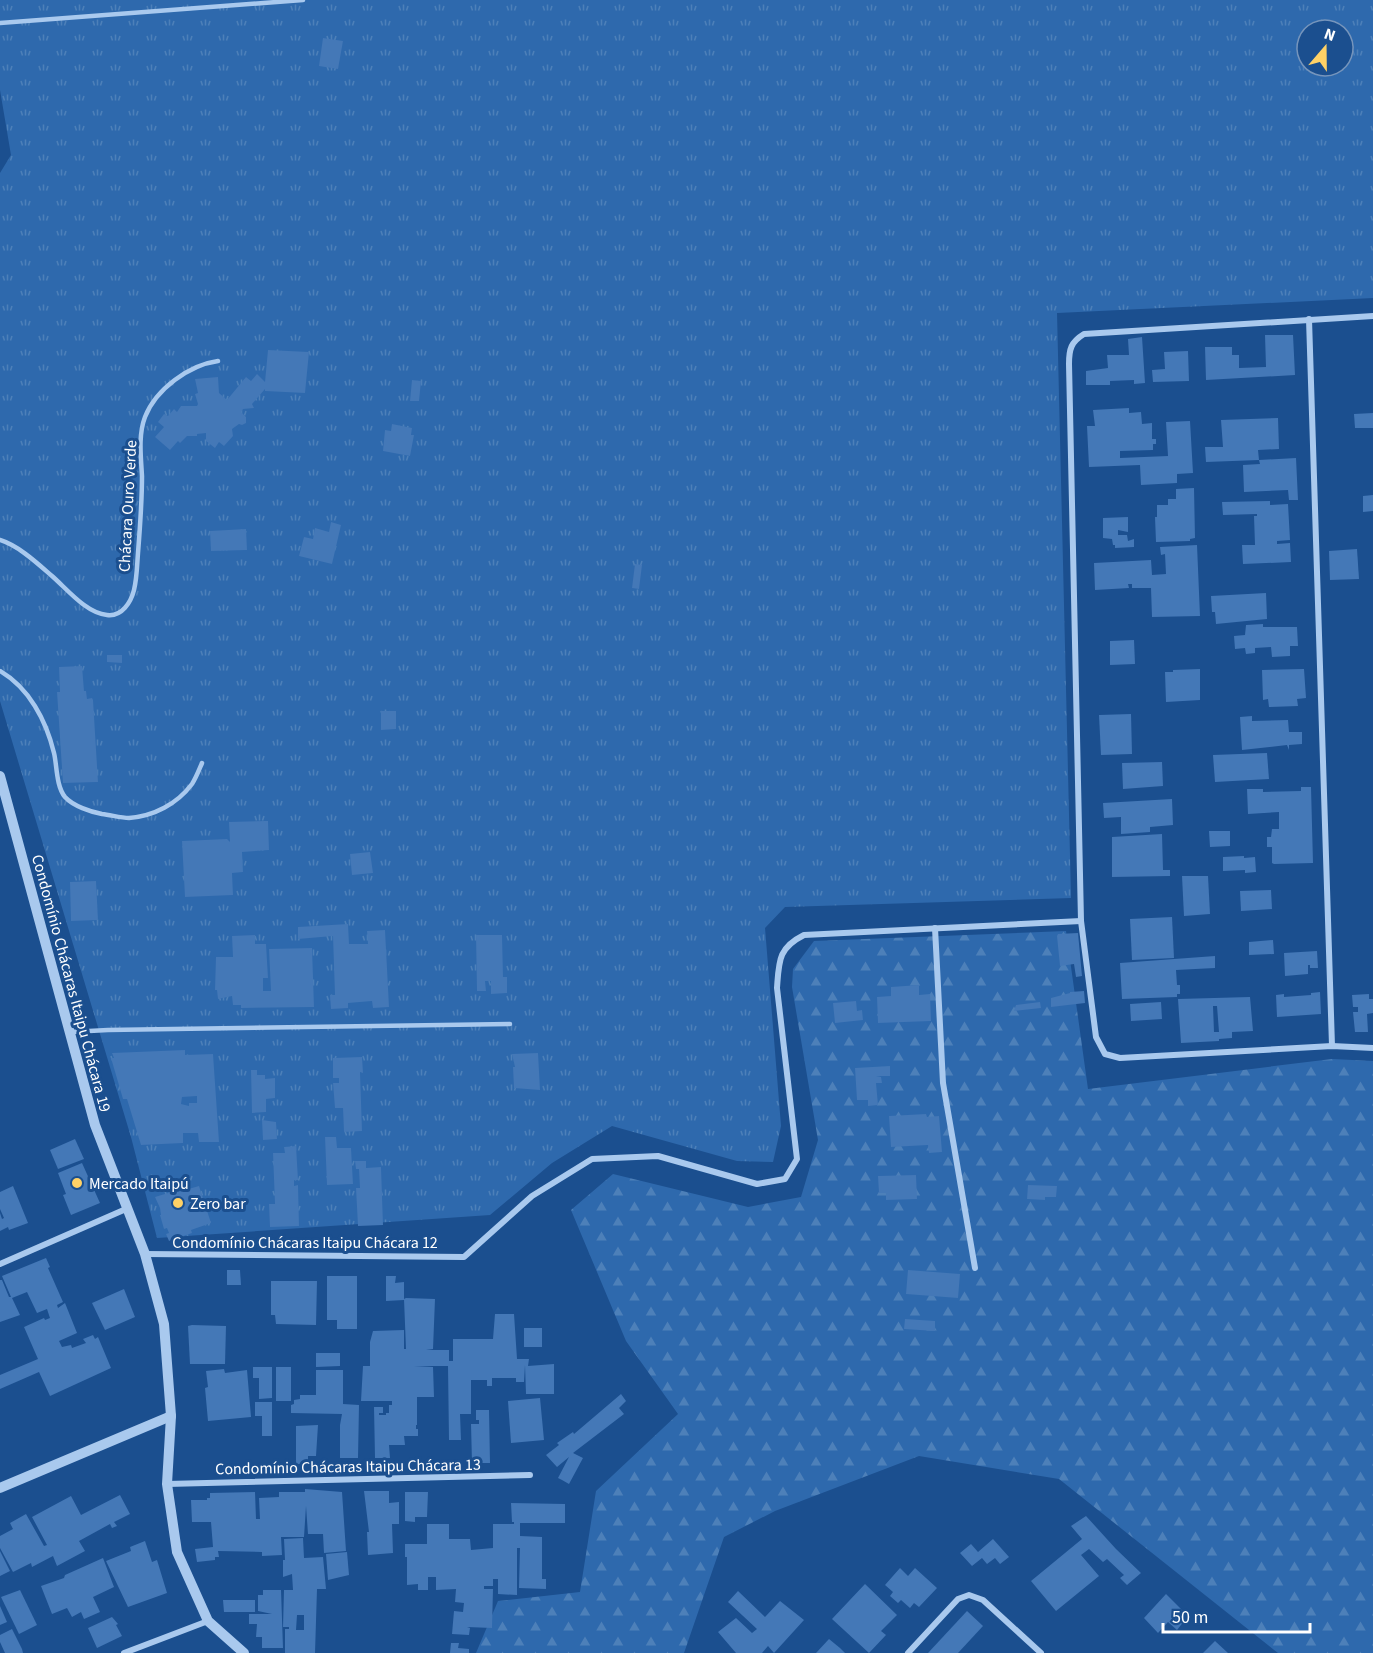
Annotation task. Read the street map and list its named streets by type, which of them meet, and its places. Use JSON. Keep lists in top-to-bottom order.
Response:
{
  "streets": {
    "street": ["Condomínio Chácaras Itaipu Chácara 19", "Condomínio Chácaras Itaipu Chácara 12", "Condomínio Chácaras Itaipu Chácara 13"],
    "lane": ["Chácara Ouro Verde"]
  },
  "crossings": [
    ["Condomínio Chácaras Itaipu Chácara 19", "Condomínio Chácaras Itaipu Chácara 12"],
    ["Condomínio Chácaras Itaipu Chácara 19", "Condomínio Chácaras Itaipu Chácara 13"]
  ],
  "places": ["Mercado Itaipú", "Zero bar"],
  "scale_bar": "50 m",
  "north": "top"
}
